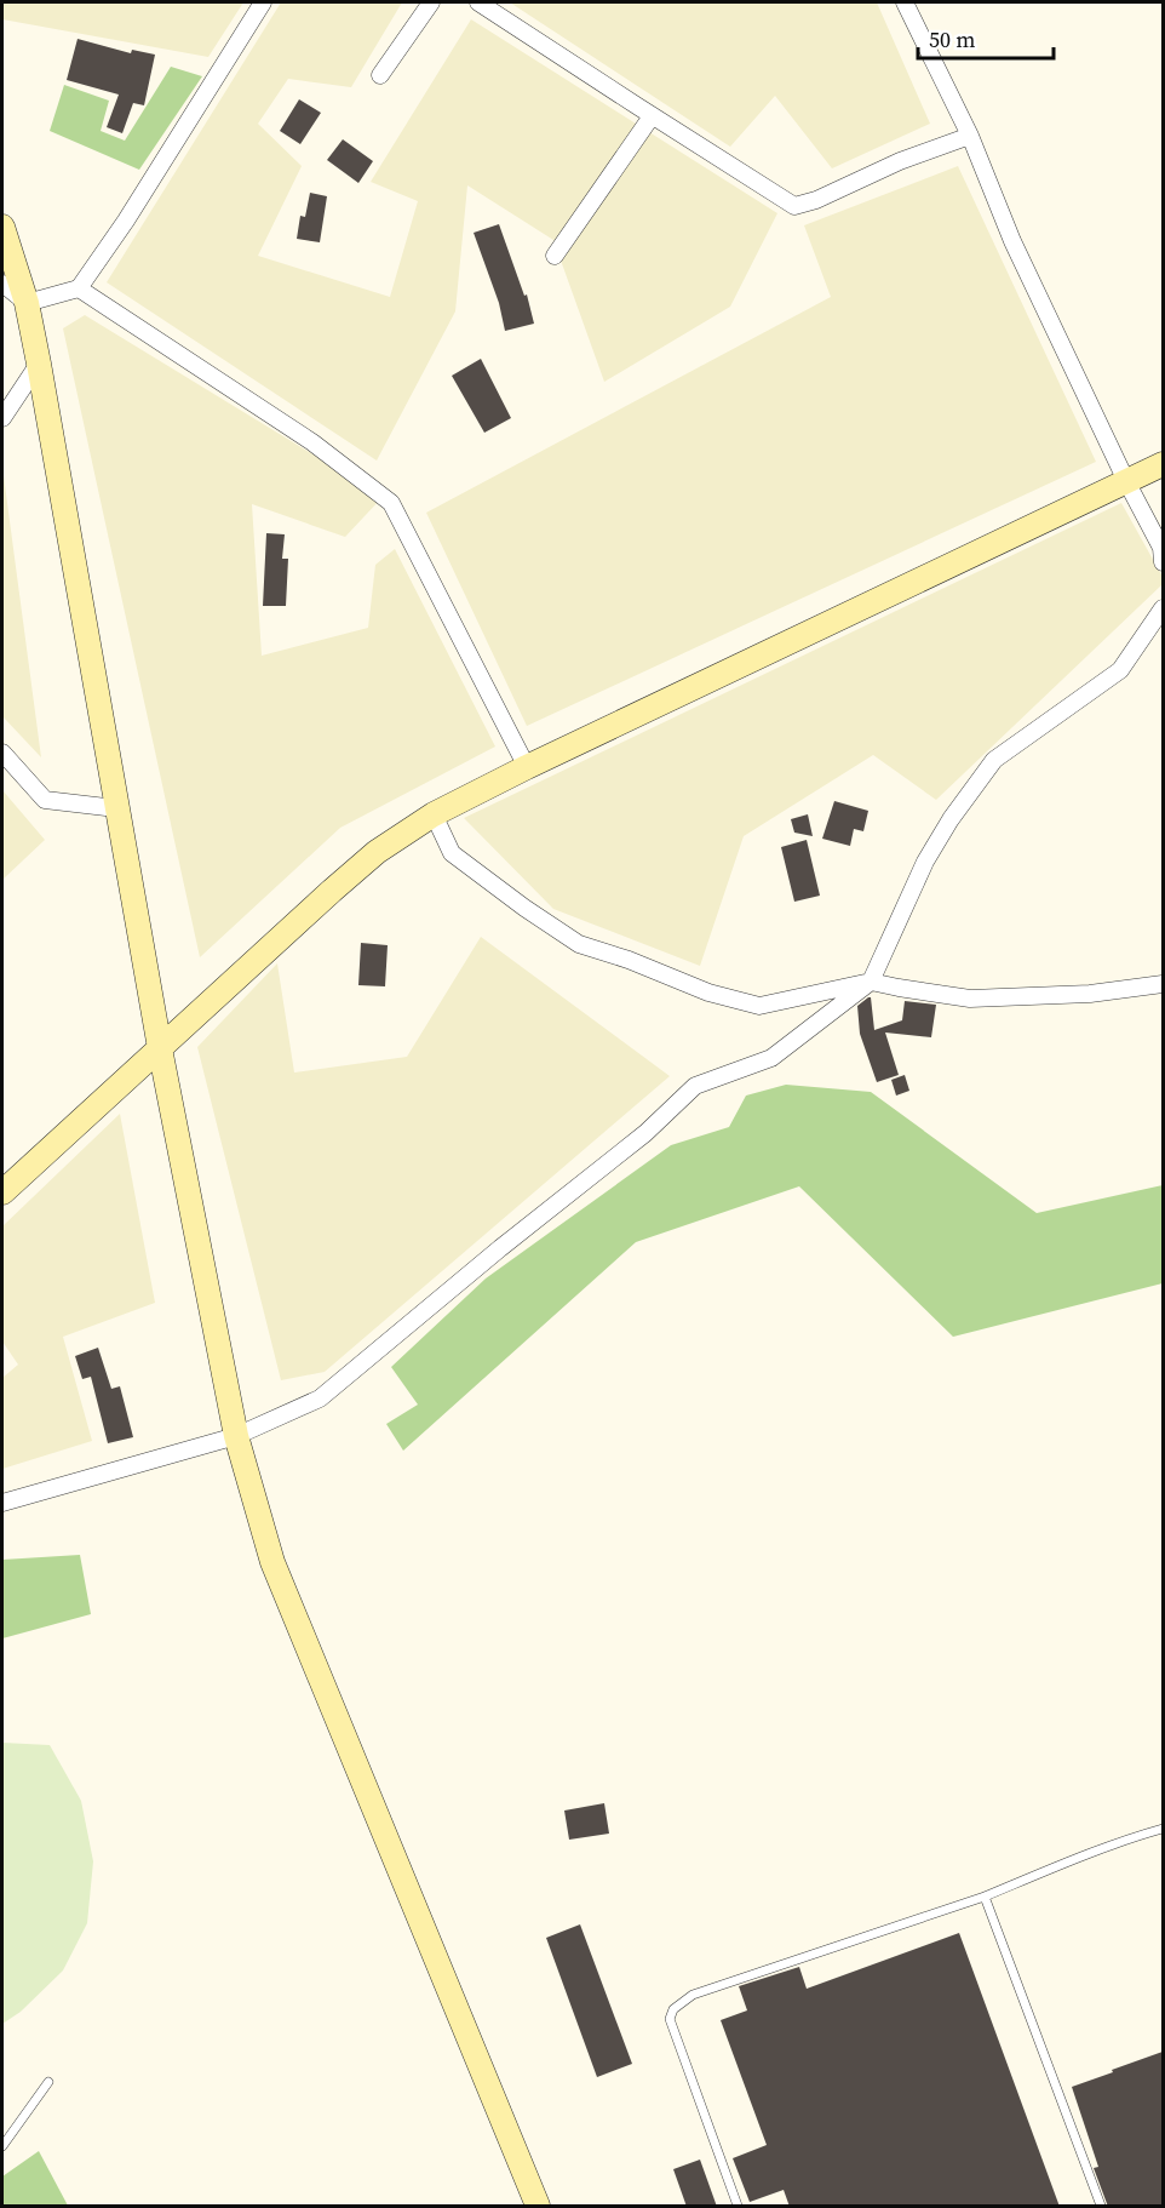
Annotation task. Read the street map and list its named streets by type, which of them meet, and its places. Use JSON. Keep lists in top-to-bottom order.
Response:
{
  "scale_bar": "50 m"
}
